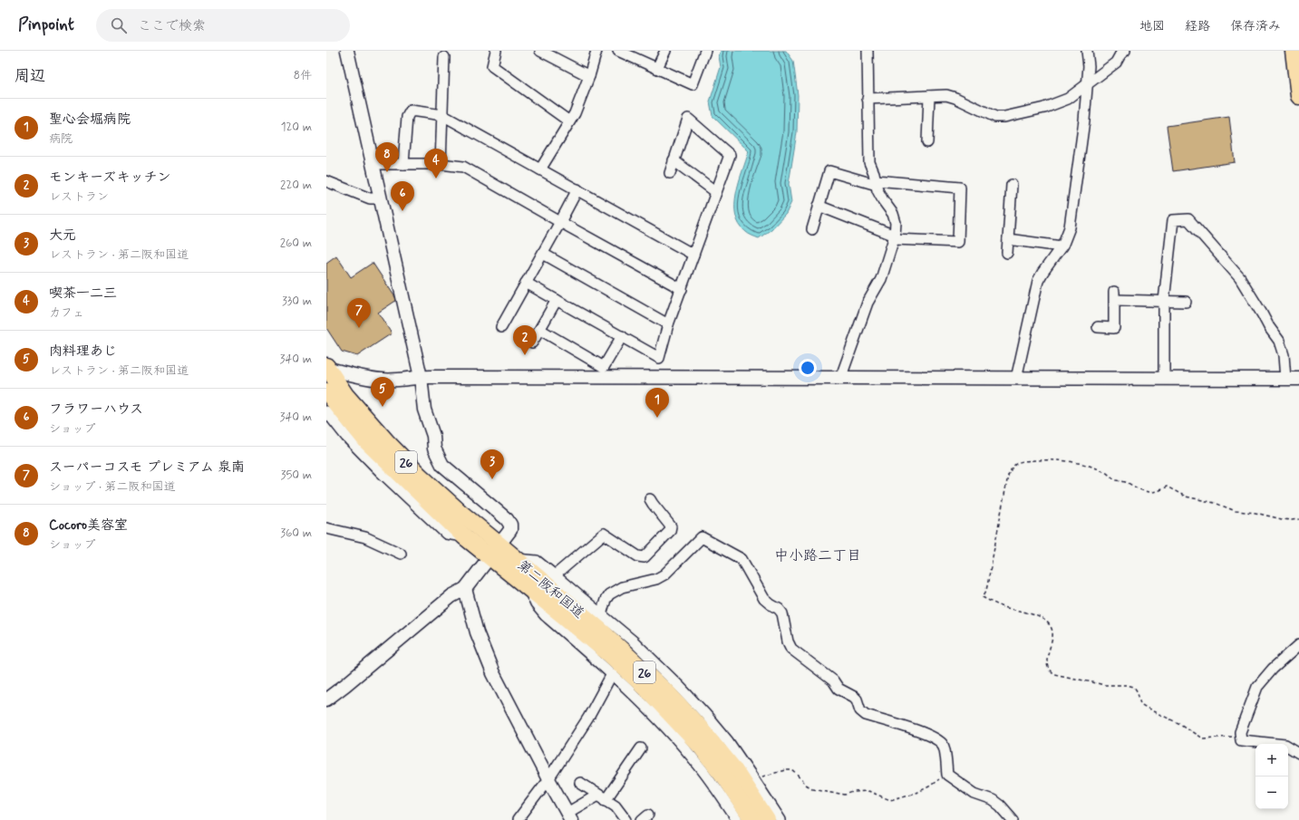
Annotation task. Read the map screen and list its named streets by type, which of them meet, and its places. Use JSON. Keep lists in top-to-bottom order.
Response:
{
  "streets": {
    "main road": ["26", "第二阪和国道"]
  },
  "districts": ["中小路二丁目"],
  "page": {
    "header": "Pinpoint",
    "search": "ここで検索",
    "nav": ["地図", "経路", "保存済み"],
    "heading": ["周辺", "8件"],
    "list": [
      {
        "mark": "1",
        "name": "聖心会堀病院",
        "note": "病院",
        "value": "120 m"
      },
      {
        "mark": "2",
        "name": "モンキーズキッチン",
        "note": "レストラン",
        "value": "220 m"
      },
      {
        "mark": "3",
        "name": "大元",
        "note": "レストラン · 第二阪和国道",
        "value": "260 m"
      },
      {
        "mark": "4",
        "name": "喫茶一二三",
        "note": "カフェ",
        "value": "330 m"
      },
      {
        "mark": "5",
        "name": "肉料理あじ",
        "note": "レストラン · 第二阪和国道",
        "value": "340 m"
      },
      {
        "mark": "6",
        "name": "フラワーハウス",
        "note": "ショップ",
        "value": "340 m"
      },
      {
        "mark": "7",
        "name": "スーパーコスモ プレミアム 泉南",
        "note": "ショップ · 第二阪和国道",
        "value": "350 m"
      },
      {
        "mark": "8",
        "name": "Cocoro美容室",
        "note": "ショップ",
        "value": "360 m"
      }
    ],
    "pins": [
      "8",
      "4",
      "6",
      "7",
      "2",
      "5",
      "1",
      "3"
    ],
    "map_buttons": ["+", "−"]
  }
}
